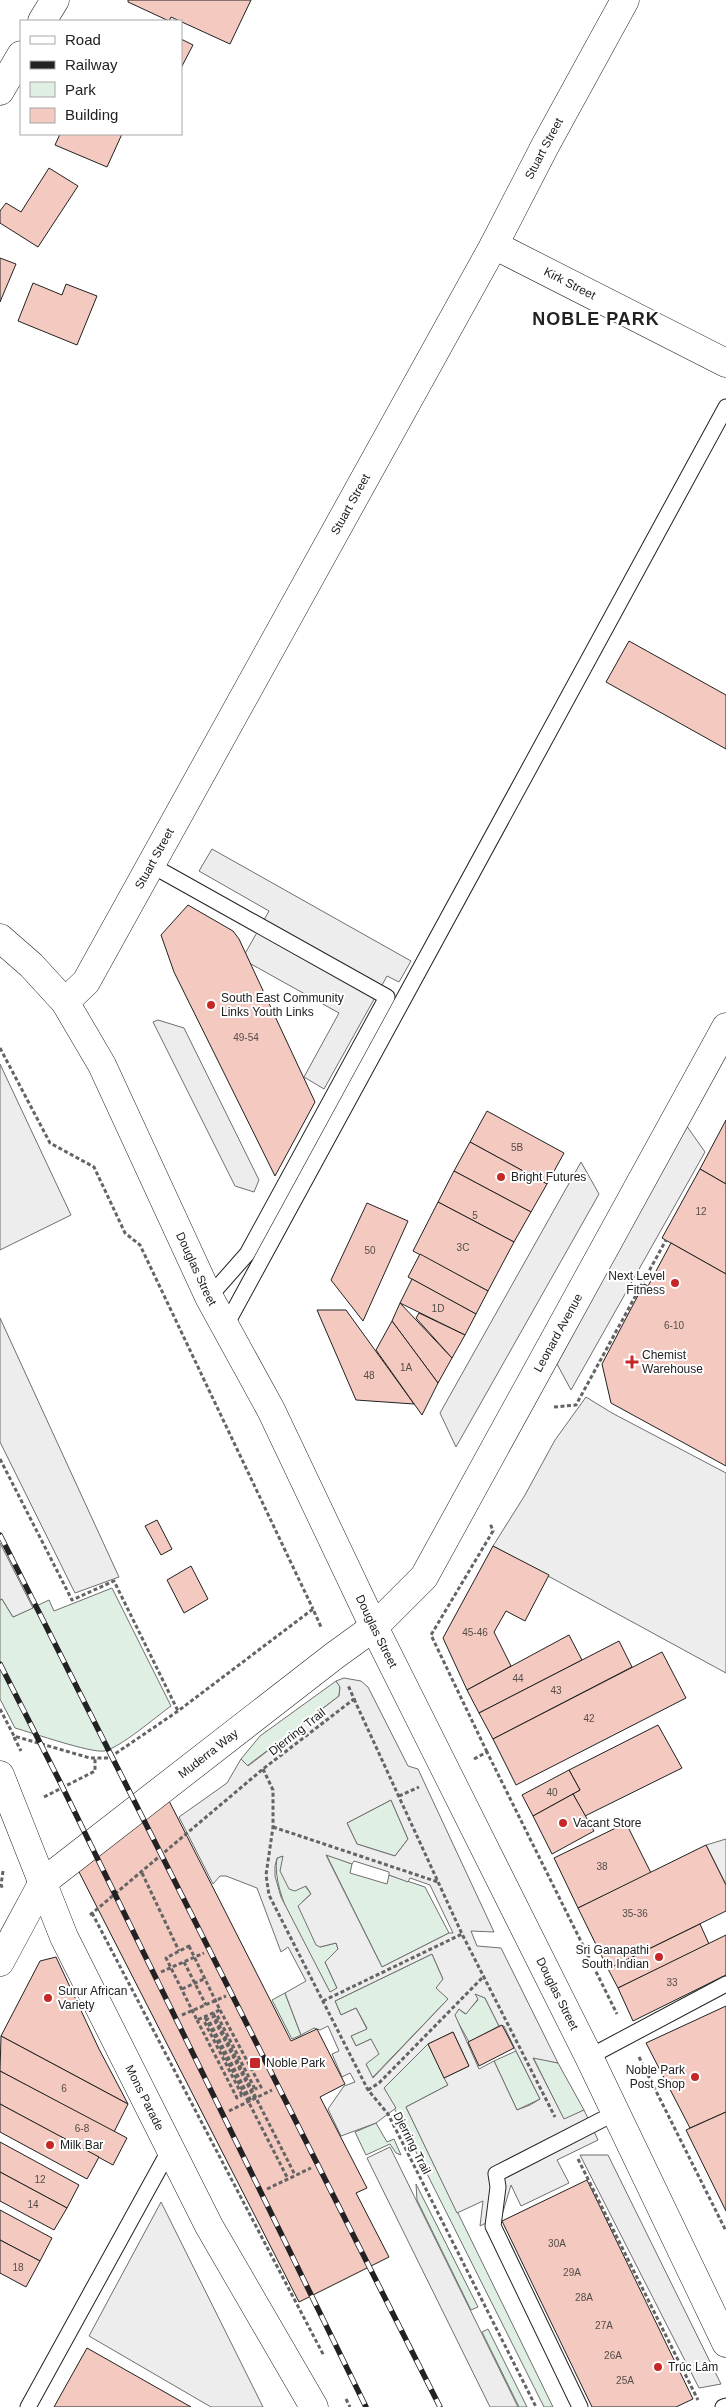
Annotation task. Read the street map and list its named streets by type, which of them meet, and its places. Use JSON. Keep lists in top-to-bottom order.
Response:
{
  "streets": {
    "street": [
      "Stuart Street",
      "Kirk Street",
      "Douglas Street",
      "Leonard Avenue",
      "Muderra Way",
      "Mons Parade"
    ],
    "path": ["Djerring Trail"]
  },
  "crossings": [
    ["Stuart Street", "Kirk Street"],
    ["Stuart Street", "Douglas Street"],
    ["Douglas Street", "Leonard Avenue"],
    ["Douglas Street", "Muderra Way"],
    ["Leonard Avenue", "Muderra Way"],
    ["Muderra Way", "Mons Parade"]
  ],
  "districts": ["NOBLE PARK"],
  "places": {
    "other": [
      "South East Community Links Youth Links",
      "Bright Futures",
      "Next Level Fitness",
      "Vacant Store",
      "Sri Ganapathi South Indian",
      "Surur African Variety",
      "Noble Park Post Shop",
      "Milk Bar",
      "Trúc Lâm"
    ],
    "health": ["Chemist Warehouse"],
    "transit": ["Noble Park"]
  },
  "house_numbers": [
    "49-54",
    "5B",
    "12",
    "5",
    "3C",
    "50",
    "1D",
    "6-10",
    "1A",
    "48",
    "45-46",
    "44",
    "43",
    "42",
    "40",
    "38",
    "35-36",
    "33",
    "6",
    "6-8",
    "12",
    "14",
    "30A",
    "18",
    "29A",
    "28A",
    "27A",
    "26A",
    "25A"
  ],
  "legend": [
    "Road",
    "Railway",
    "Park",
    "Building"
  ]
}
